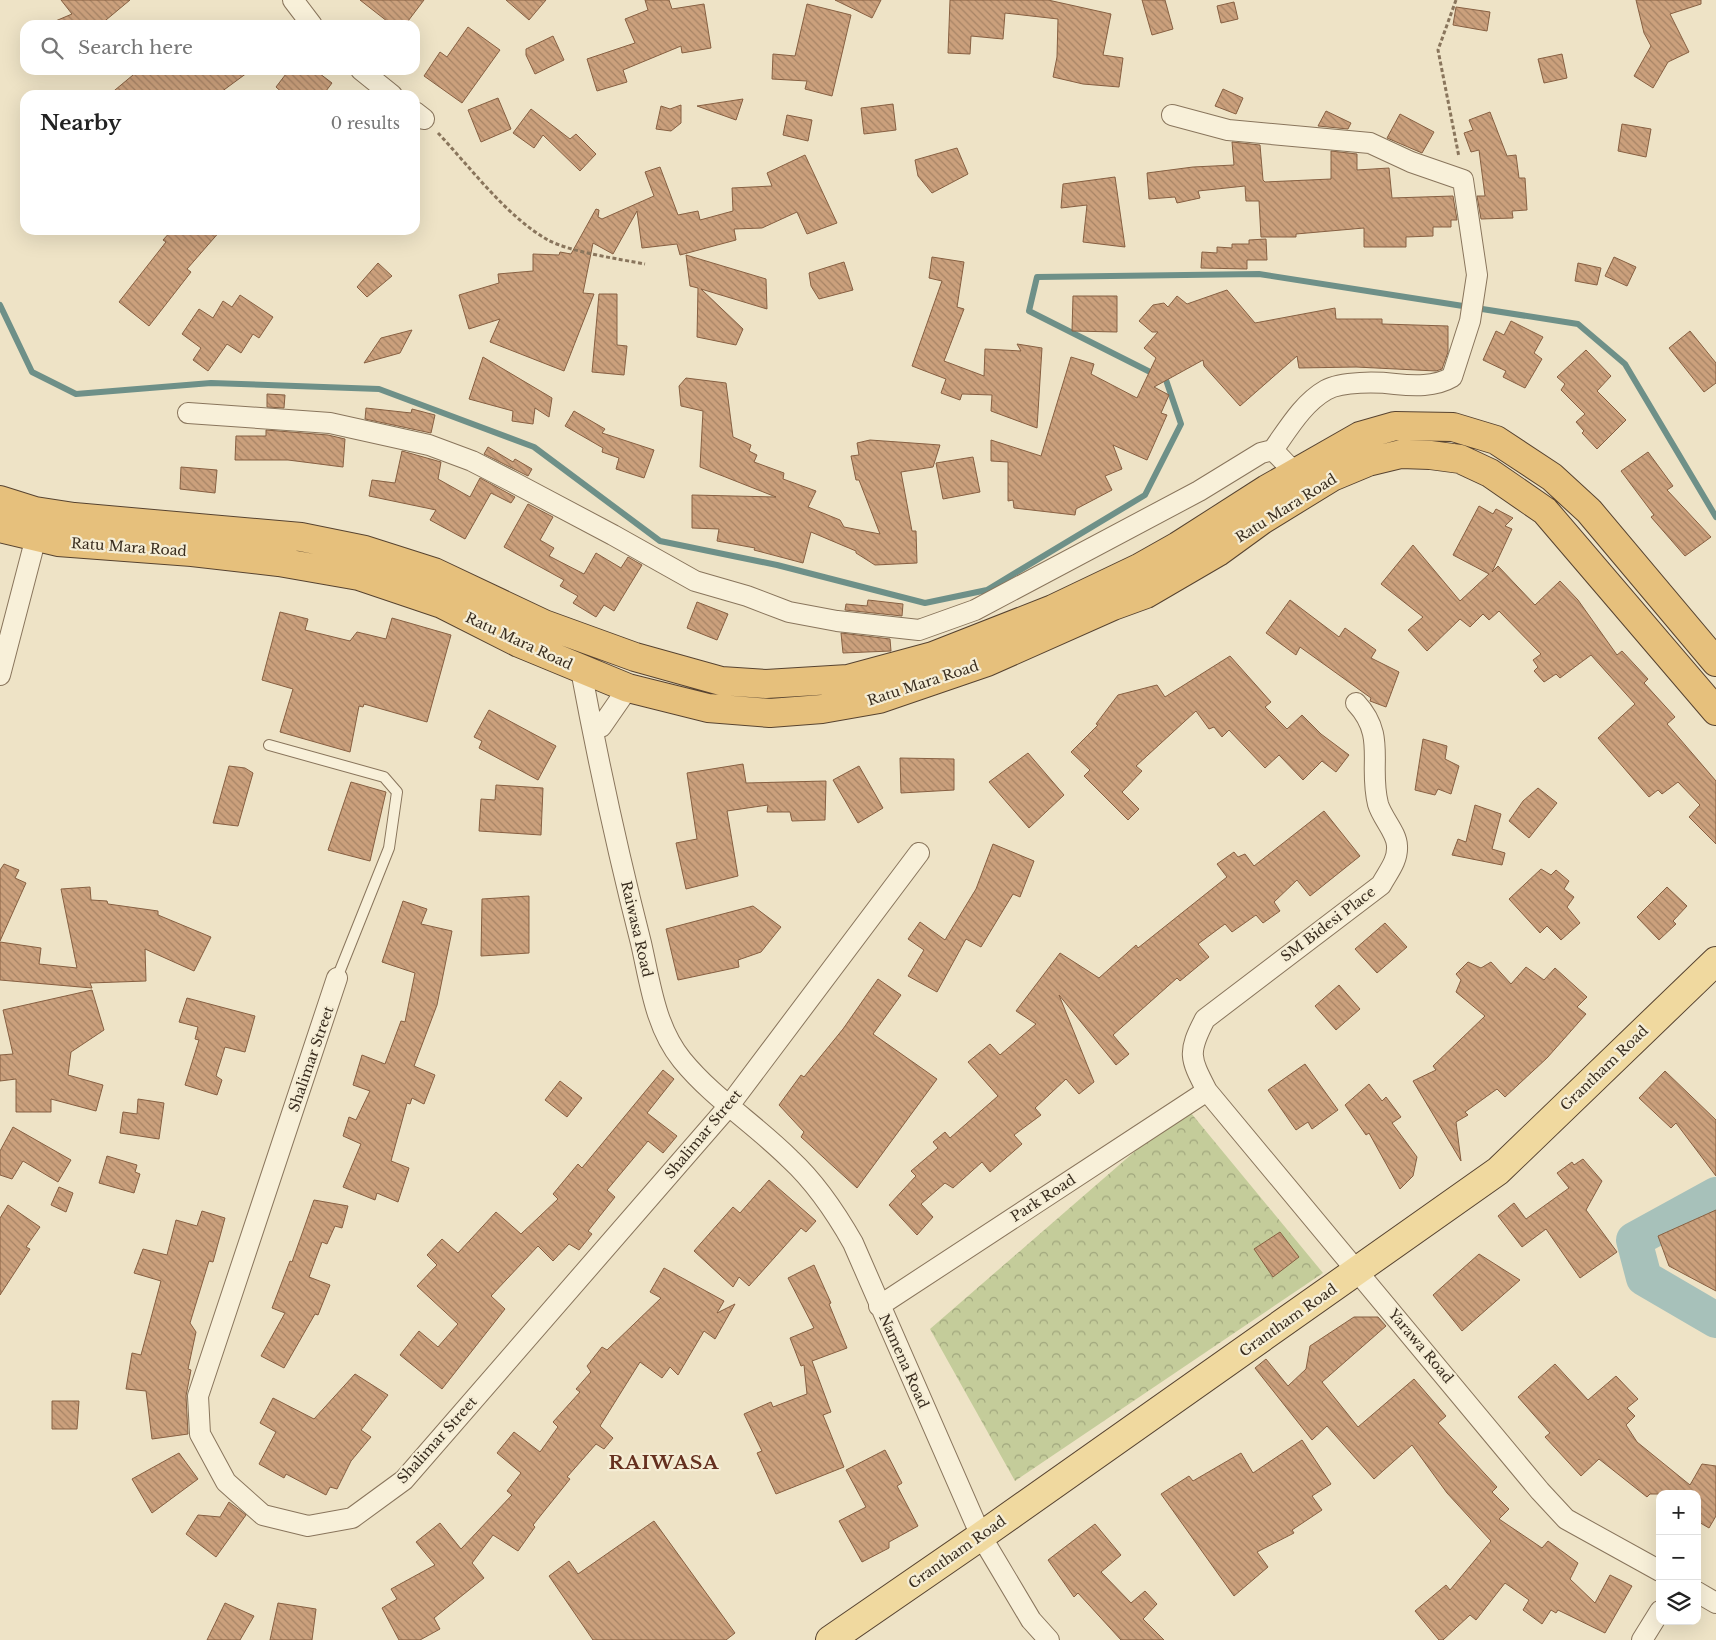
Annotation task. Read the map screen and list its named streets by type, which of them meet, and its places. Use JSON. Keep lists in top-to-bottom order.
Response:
{
  "streets": {
    "highway": ["Ratu Mara Road"],
    "main road": ["Grantham Road"],
    "street": [
      "SM Bidesi Place",
      "Raiwasa Road",
      "Shalimar Street",
      "Park Road",
      "Yarawa Road",
      "Namena Road"
    ]
  },
  "crossings": [
    ["Ratu Mara Road", "Raiwasa Road"],
    ["SM Bidesi Place", "Park Road"],
    ["SM Bidesi Place", "Yarawa Road"],
    ["Raiwasa Road", "Shalimar Street"],
    ["Raiwasa Road", "Namena Road"],
    ["Shalimar Street", "Namena Road"],
    ["Grantham Road", "Yarawa Road"],
    ["Grantham Road", "Namena Road"],
    ["Park Road", "Yarawa Road"],
    ["Park Road", "Namena Road"]
  ],
  "districts": ["RAIWASA"],
  "page": {
    "search": "Search here",
    "heading": ["Nearby", "0 results"],
    "map_buttons": ["+", "−"]
  }
}
